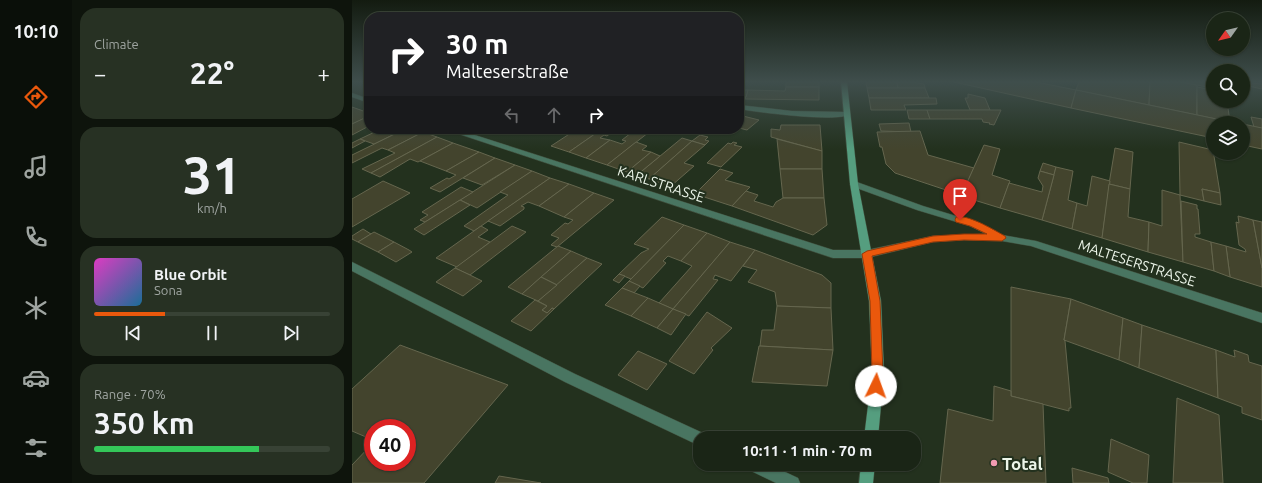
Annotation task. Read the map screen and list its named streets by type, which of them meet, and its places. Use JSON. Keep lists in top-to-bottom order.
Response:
{
  "streets": {
    "street": ["KARLSTRASSE", "MALTESERSTRASSE"]
  },
  "crossings": [
    ["KARLSTRASSE", "MALTESERSTRASSE"]
  ],
  "places": ["Total"],
  "north": "bottom left",
  "page": {
    "tabs": "10:10",
    "tile": [
      "Climate",
      ["31", "km/h"],
      ["Range · 70%", "350 km"]
    ],
    "turn": ["30 m", "Malteserstraße"],
    "heat": ["−", "22°", "+"],
    "song": ["Blue Orbit", "Sona"],
    "limit": "40",
    "trip": "10:11 · 1 min · 70 m"
  }
}
